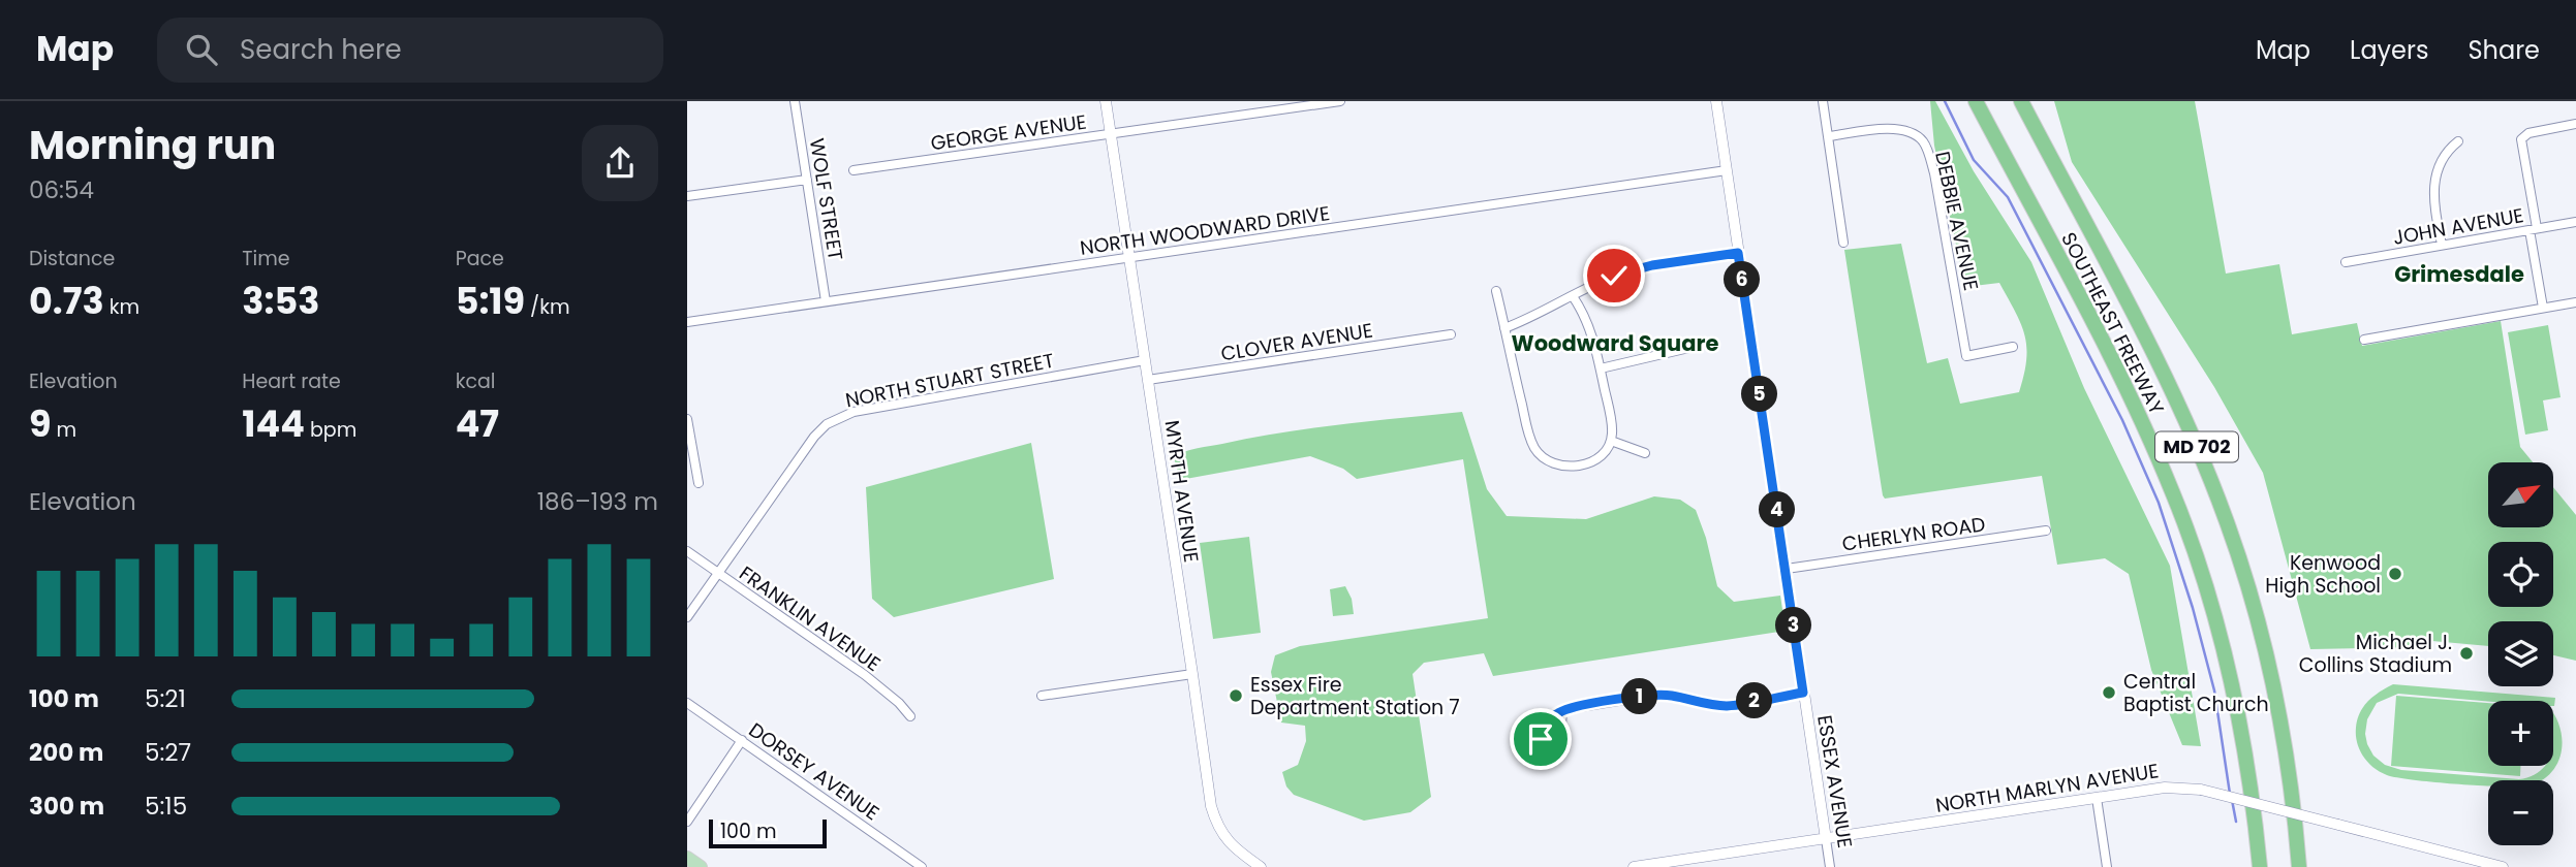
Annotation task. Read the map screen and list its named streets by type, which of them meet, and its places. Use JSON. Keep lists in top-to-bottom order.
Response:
{
  "streets": {
    "highway": ["SOUTHEAST FREEWAY", "MD 702"],
    "street": [
      "GEORGE AVENUE",
      "WOLF STREET",
      "DEBBIE AVENUE",
      "JOHN AVENUE",
      "NORTH WOODWARD DRIVE",
      "CLOVER AVENUE",
      "NORTH STUART STREET",
      "MYRTH AVENUE",
      "CHERLYN ROAD",
      "FRANKLIN AVENUE",
      "DORSEY AVENUE",
      "ESSEX AVENUE",
      "NORTH MARLYN AVENUE"
    ]
  },
  "crossings": [
    ["GEORGE AVENUE", "MYRTH AVENUE"],
    ["WOLF STREET", "NORTH WOODWARD DRIVE"],
    ["NORTH WOODWARD DRIVE", "MYRTH AVENUE"],
    ["NORTH WOODWARD DRIVE", "ESSEX AVENUE"],
    ["CLOVER AVENUE", "MYRTH AVENUE"],
    ["NORTH STUART STREET", "MYRTH AVENUE"],
    ["NORTH STUART STREET", "FRANKLIN AVENUE"],
    ["CHERLYN ROAD", "ESSEX AVENUE"],
    ["ESSEX AVENUE", "NORTH MARLYN AVENUE"]
  ],
  "districts": ["Grimesdale", "Woodward Square"],
  "places": [
    "Kenwood High School",
    "Michael J. Collins Stadium",
    "Central Baptist Church",
    "Essex Fire Department Station 7"
  ],
  "scale_bar": "100 m",
  "north": "top right",
  "page": {
    "header": "Map",
    "search": "Search here",
    "nav": ["Map", "Layers", "Share"],
    "heading": ["Morning run", "06:54"],
    "stats": [
      ["Distance", "0.73 km"],
      ["Time", "3:53"],
      ["Pace", "5:19 /km"],
      ["Elevation", "9 m"],
      ["Heart rate", "144 bpm"],
      ["kcal", "47"]
    ],
    "pins": [
      "6",
      "5",
      "4",
      "3",
      "1",
      "2"
    ],
    "map_buttons": ["+", "−"],
    "chart": ["Elevation", "186–193 m"],
    "list": [
      {
        "name": "100 m",
        "note": "5:21"
      },
      {
        "name": "200 m",
        "note": "5:27"
      },
      {
        "name": "300 m",
        "note": "5:15"
      }
    ],
    "scale": "100 m"
  }
}
